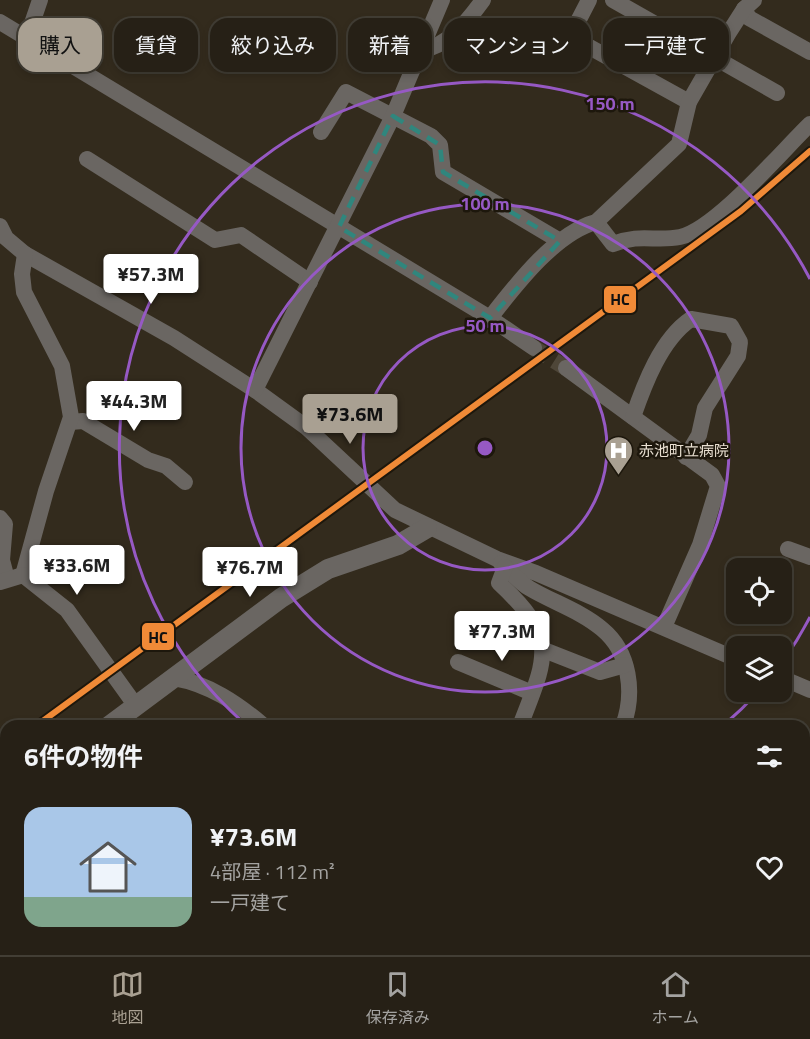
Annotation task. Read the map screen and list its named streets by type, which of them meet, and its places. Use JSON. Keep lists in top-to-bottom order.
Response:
{
  "places": {
    "hospital": ["赤池町立病院"]
  },
  "lines": ["transit line HC"],
  "page": {
    "chip": [
      "購入",
      "賃貸",
      "絞り込み",
      "新着",
      "マンション",
      "一戸建て"
    ],
    "price": [
      "¥57.3M",
      "¥44.3M",
      "¥73.6M",
      "¥33.6M",
      "¥76.7M",
      "¥77.3M"
    ],
    "heading": "6件の物件",
    "list": [
      {
        "name": "¥73.6M",
        "note": "4部屋 · 112 m² · 一戸建て"
      }
    ],
    "tabs": ["地図", "保存済み", "ホーム"]
  },
  "rings": ["150 m", "100 m", "50 m"]
}
